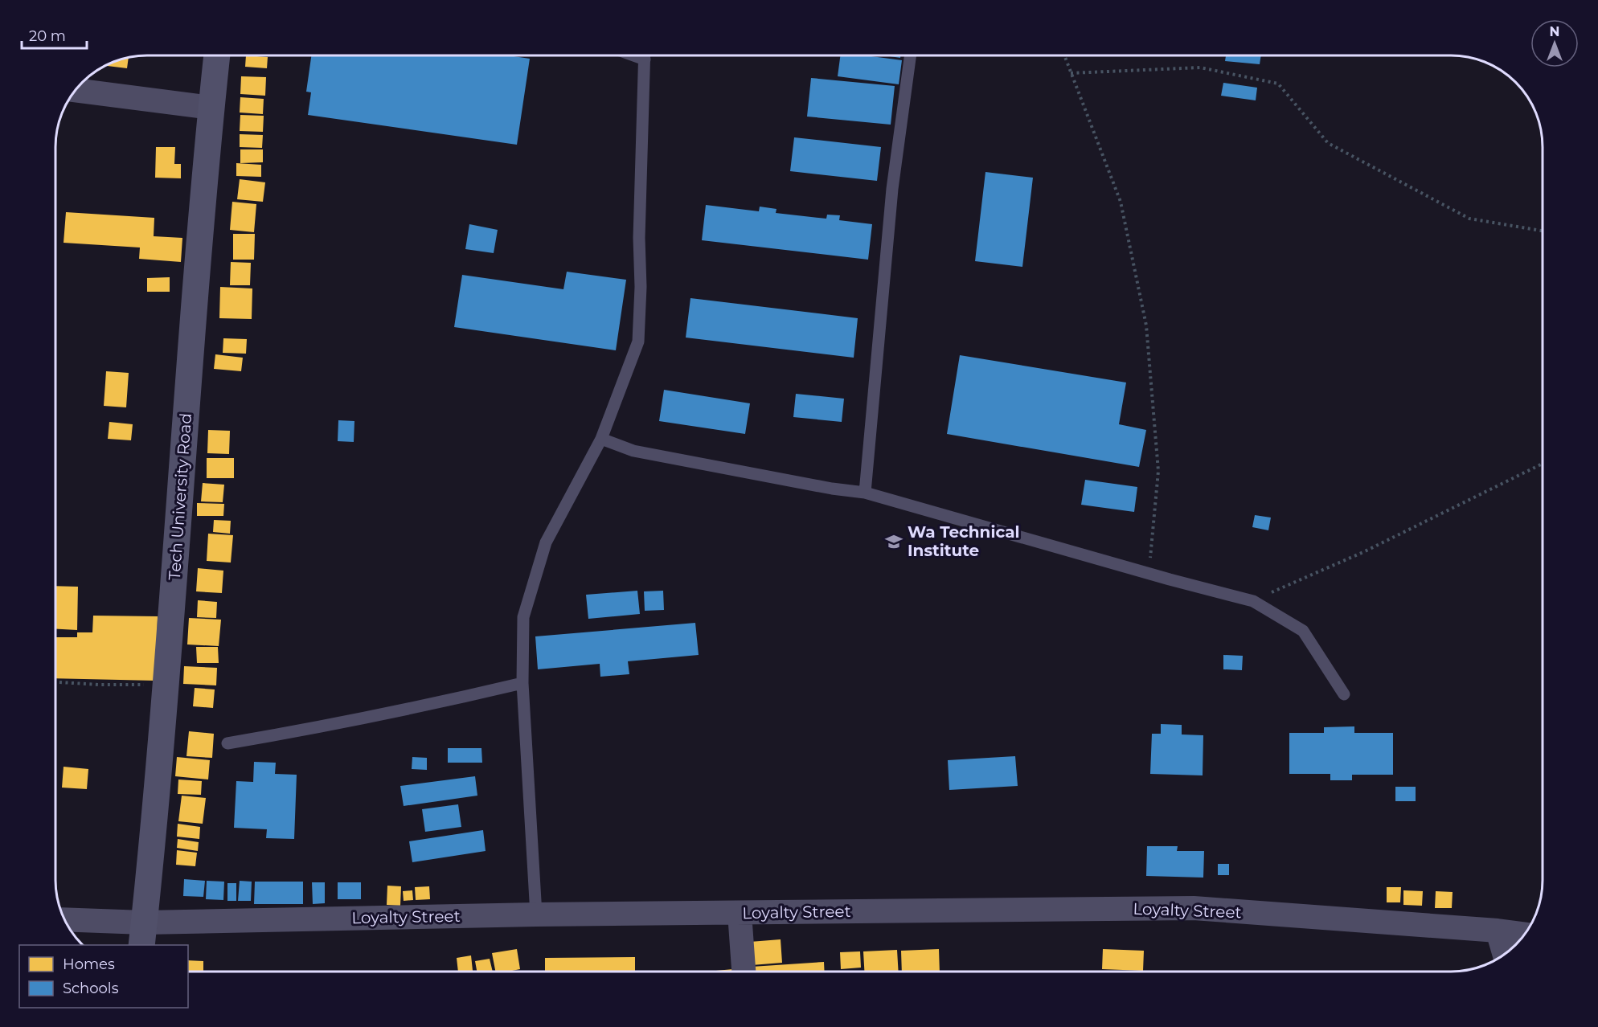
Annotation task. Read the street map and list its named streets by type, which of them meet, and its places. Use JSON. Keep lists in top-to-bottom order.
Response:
{
  "streets": {
    "street": ["Tech University Road", "Loyalty Street"]
  },
  "crossings": [
    ["Tech University Road", "Loyalty Street"]
  ],
  "places": {
    "school or university": ["Wa Technical Institute"]
  },
  "legend": ["Homes", "Schools"],
  "scale_bar": "20 m",
  "north": "top"
}
